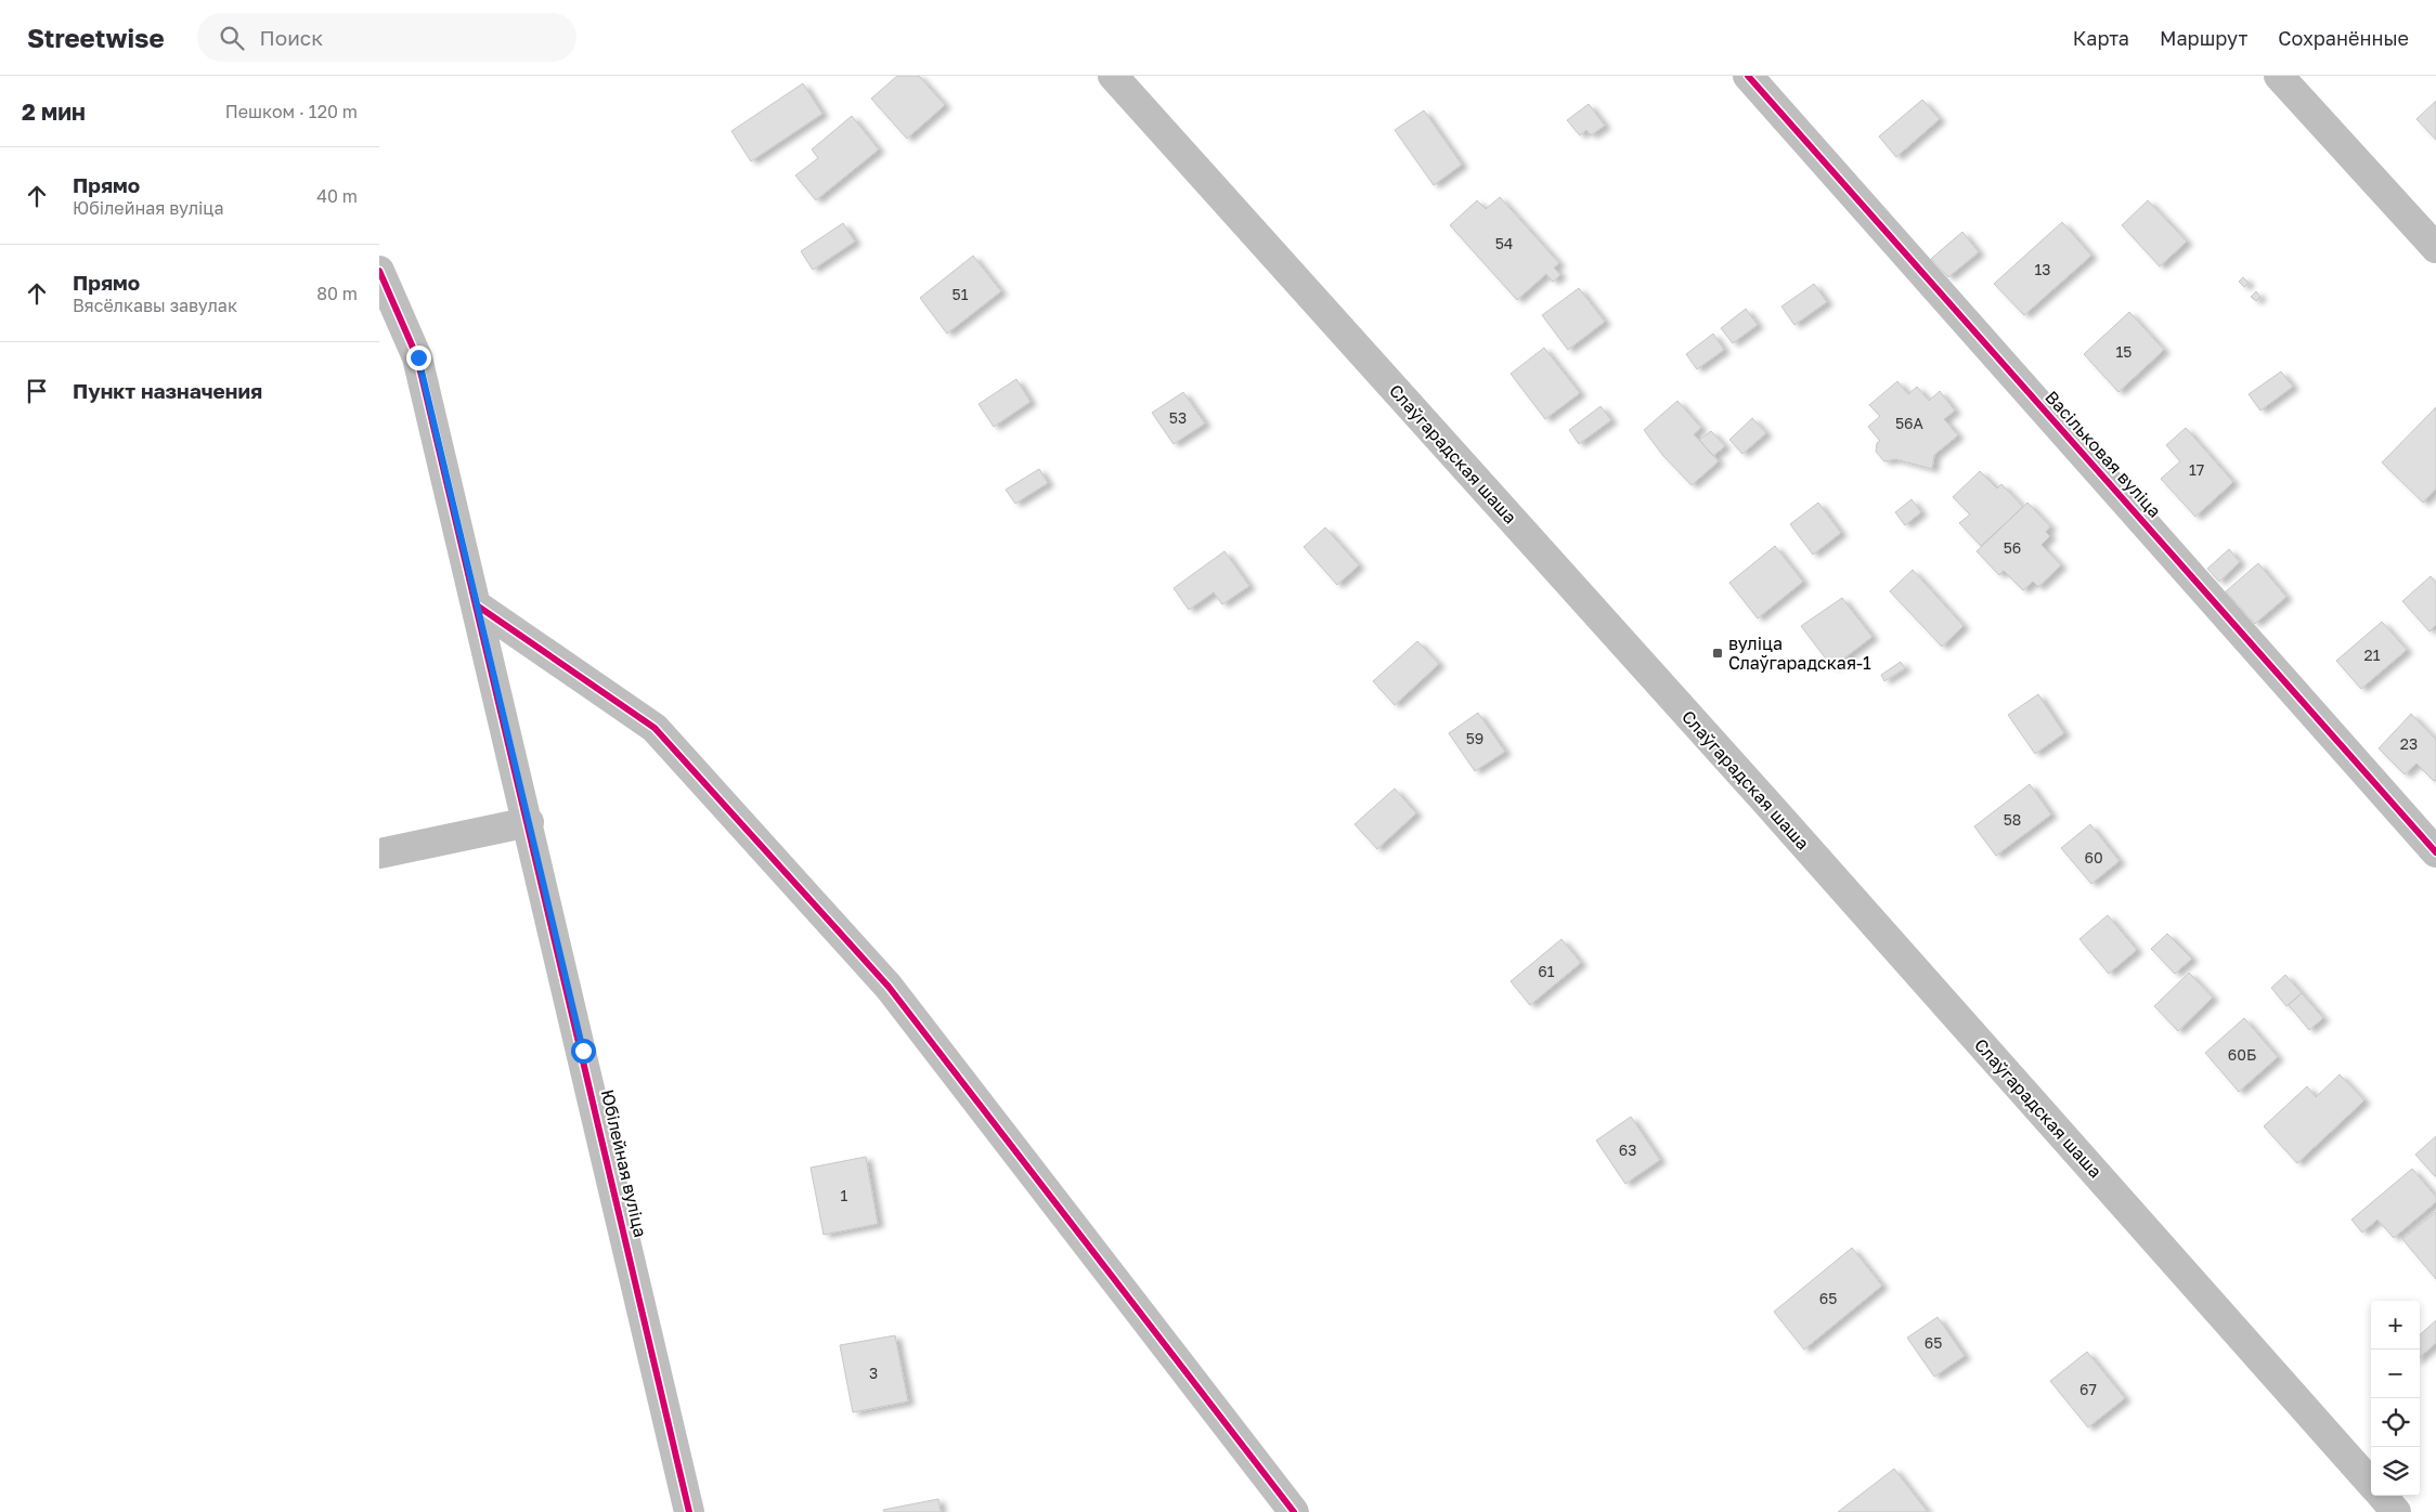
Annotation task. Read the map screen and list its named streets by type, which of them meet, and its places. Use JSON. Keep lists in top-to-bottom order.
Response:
{
  "streets": {
    "street": ["Слаўгарадская шаша", "Васільковая вуліца", "Юбілейная вуліца"]
  },
  "places": {
    "transit": ["вуліца Слаўгарадская-1"]
  },
  "house_numbers": [
    "54",
    "13",
    "51",
    "15",
    "53",
    "56А",
    "17",
    "56",
    "21",
    "59",
    "23",
    "58",
    "60",
    "61",
    "60Б",
    "63",
    "1",
    "65",
    "65",
    "3",
    "67"
  ],
  "page": {
    "header": "Streetwise",
    "search": "Поиск",
    "nav": ["Карта", "Маршрут", "Сохранённые"],
    "heading": ["2 мин", "Пешком · 120 m"],
    "list": [
      ["Прямо", "Юбілейная вуліца", "40 m"],
      ["Прямо", "Вясёлкавы завулак", "80 m"],
      "Пункт назначения"
    ],
    "map_buttons": ["+", "−"]
  }
}
